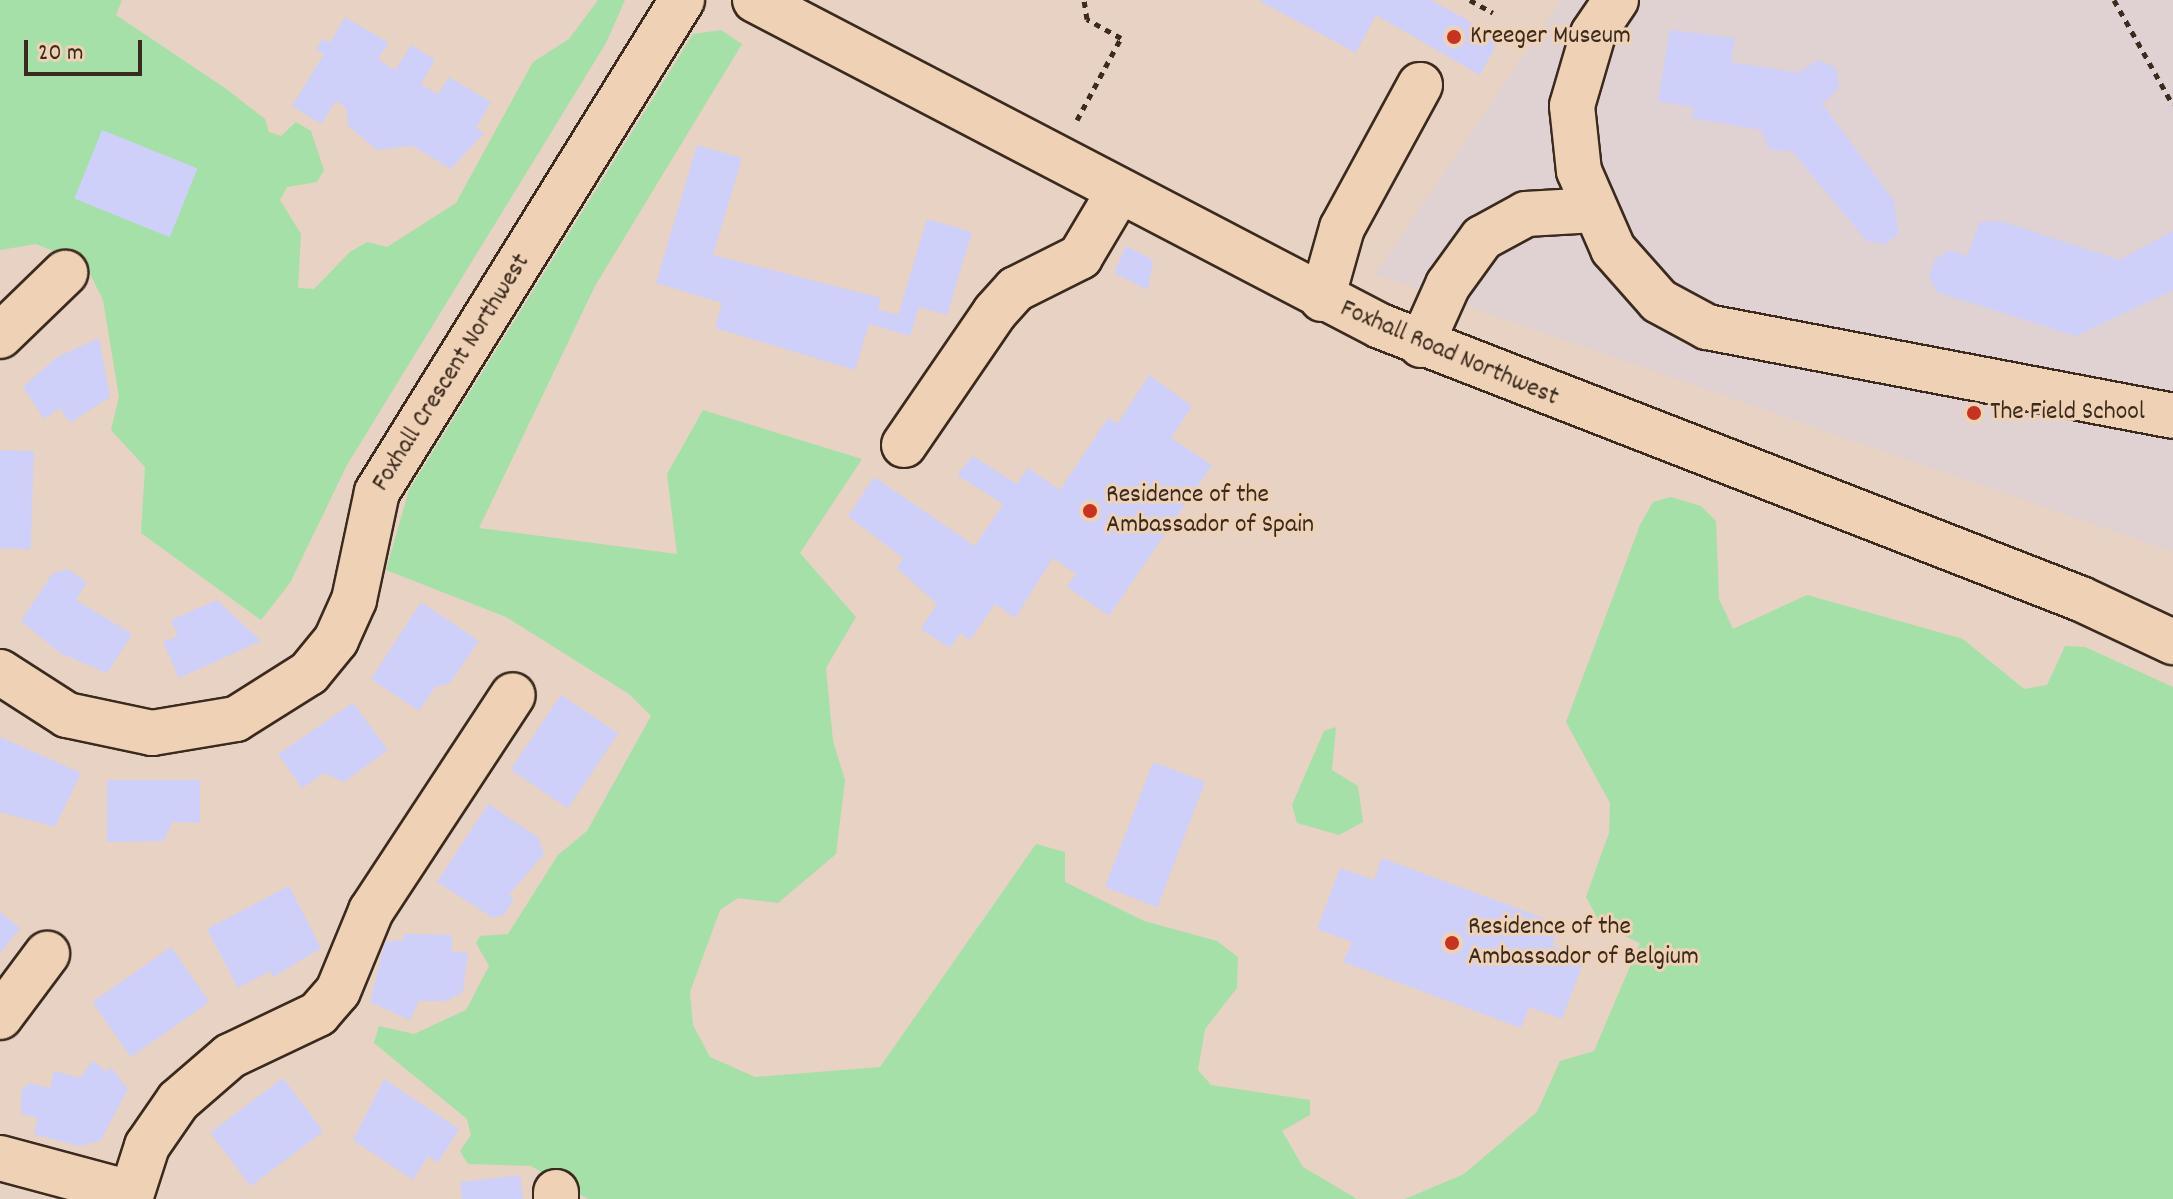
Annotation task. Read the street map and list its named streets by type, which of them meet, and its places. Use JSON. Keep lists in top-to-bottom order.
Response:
{
  "streets": {
    "street": ["Foxhall Road Northwest", "Foxhall Crescent Northwest"]
  },
  "places": [
    "Kreeger Museum",
    "The Field School",
    "Residence of the Ambassador of Spain",
    "Residence of the Ambassador of Belgium"
  ],
  "scale_bar": "20 m"
}
